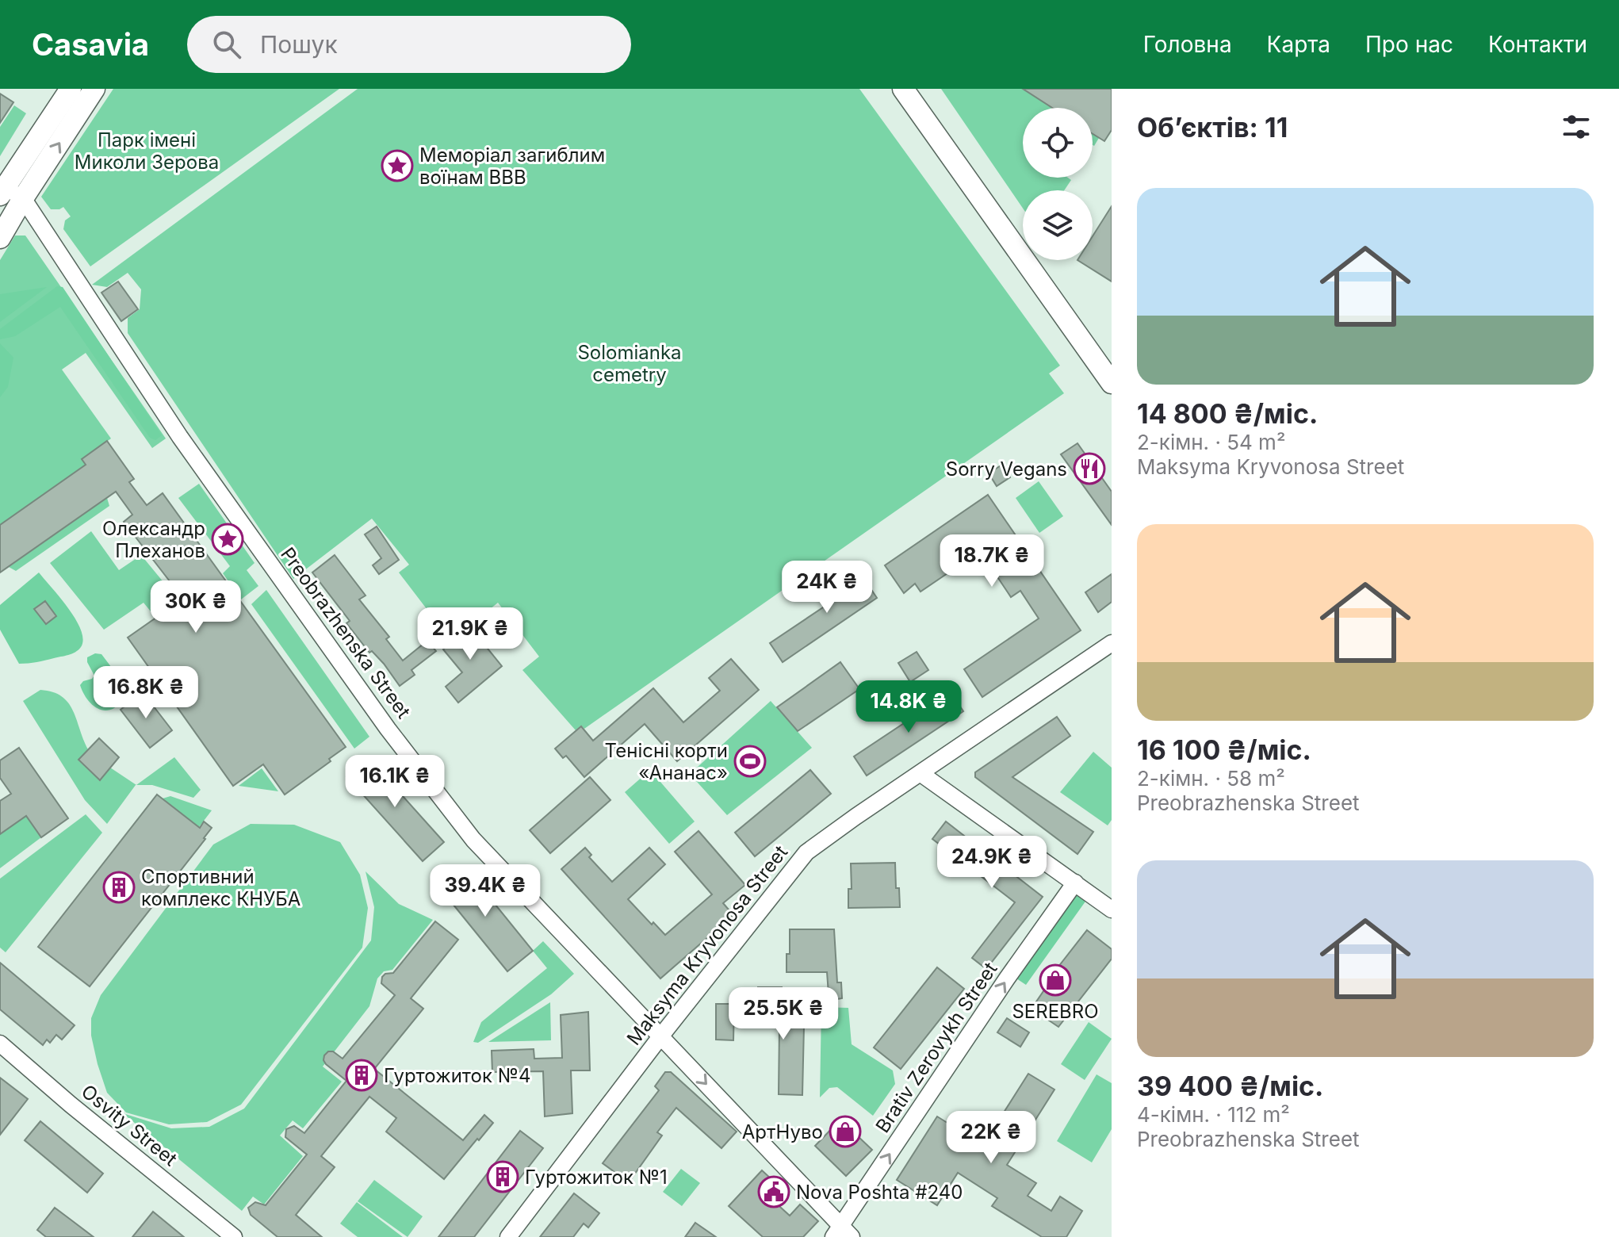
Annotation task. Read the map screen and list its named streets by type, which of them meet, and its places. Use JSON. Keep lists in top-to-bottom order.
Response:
{
  "streets": {
    "street": [
      "Preobrazhenska Street",
      "Maksyma Kryvonosa Street",
      "Brativ Zerovykh Street",
      "Osvity Street"
    ]
  },
  "crossings": [
    ["Preobrazhenska Street", "Maksyma Kryvonosa Street"],
    ["Preobrazhenska Street", "Brativ Zerovykh Street"]
  ],
  "one_way": ["Brativ Zerovykh Street"],
  "parks": ["Парк імені Миколи Зерова", "Solomianka cemetry"],
  "places": {
    "place": ["Меморіал загиблим воїнам ВВВ", "Олександр Плеханов"],
    "restaurant": ["Sorry Vegans"],
    "sports": ["Тенісні корти «Ананас»"],
    "building": ["Спортивний комплекс КНУБА", "Гуртожиток №4", "Гуртожиток №1"],
    "shop": ["SEREBRО", "АртНуво"],
    "public building": ["Nova Poshta #240"]
  },
  "page": {
    "header": "Casavia",
    "search": "Пошук",
    "nav": [
      "Головна",
      "Карта",
      "Про нас",
      "Контакти"
    ],
    "heading": "Об’єктів: 11",
    "list": [
      {
        "name": "14 800 ₴/міс.",
        "note": "2-кімн. · 54 m² · Maksyma Kryvonosa Street"
      },
      {
        "name": "16 100 ₴/міс.",
        "note": "2-кімн. · 58 m² · Preobrazhenska Street"
      },
      {
        "name": "39 400 ₴/міс.",
        "note": "4-кімн. · 112 m² · Preobrazhenska Street"
      }
    ],
    "price": [
      "18.7K ₴",
      "24K ₴",
      "30K ₴",
      "21.9K ₴",
      "16.8K ₴",
      "14.8K ₴",
      "16.1K ₴",
      "24.9K ₴",
      "39.4K ₴",
      "25.5K ₴",
      "22K ₴"
    ]
  }
}
